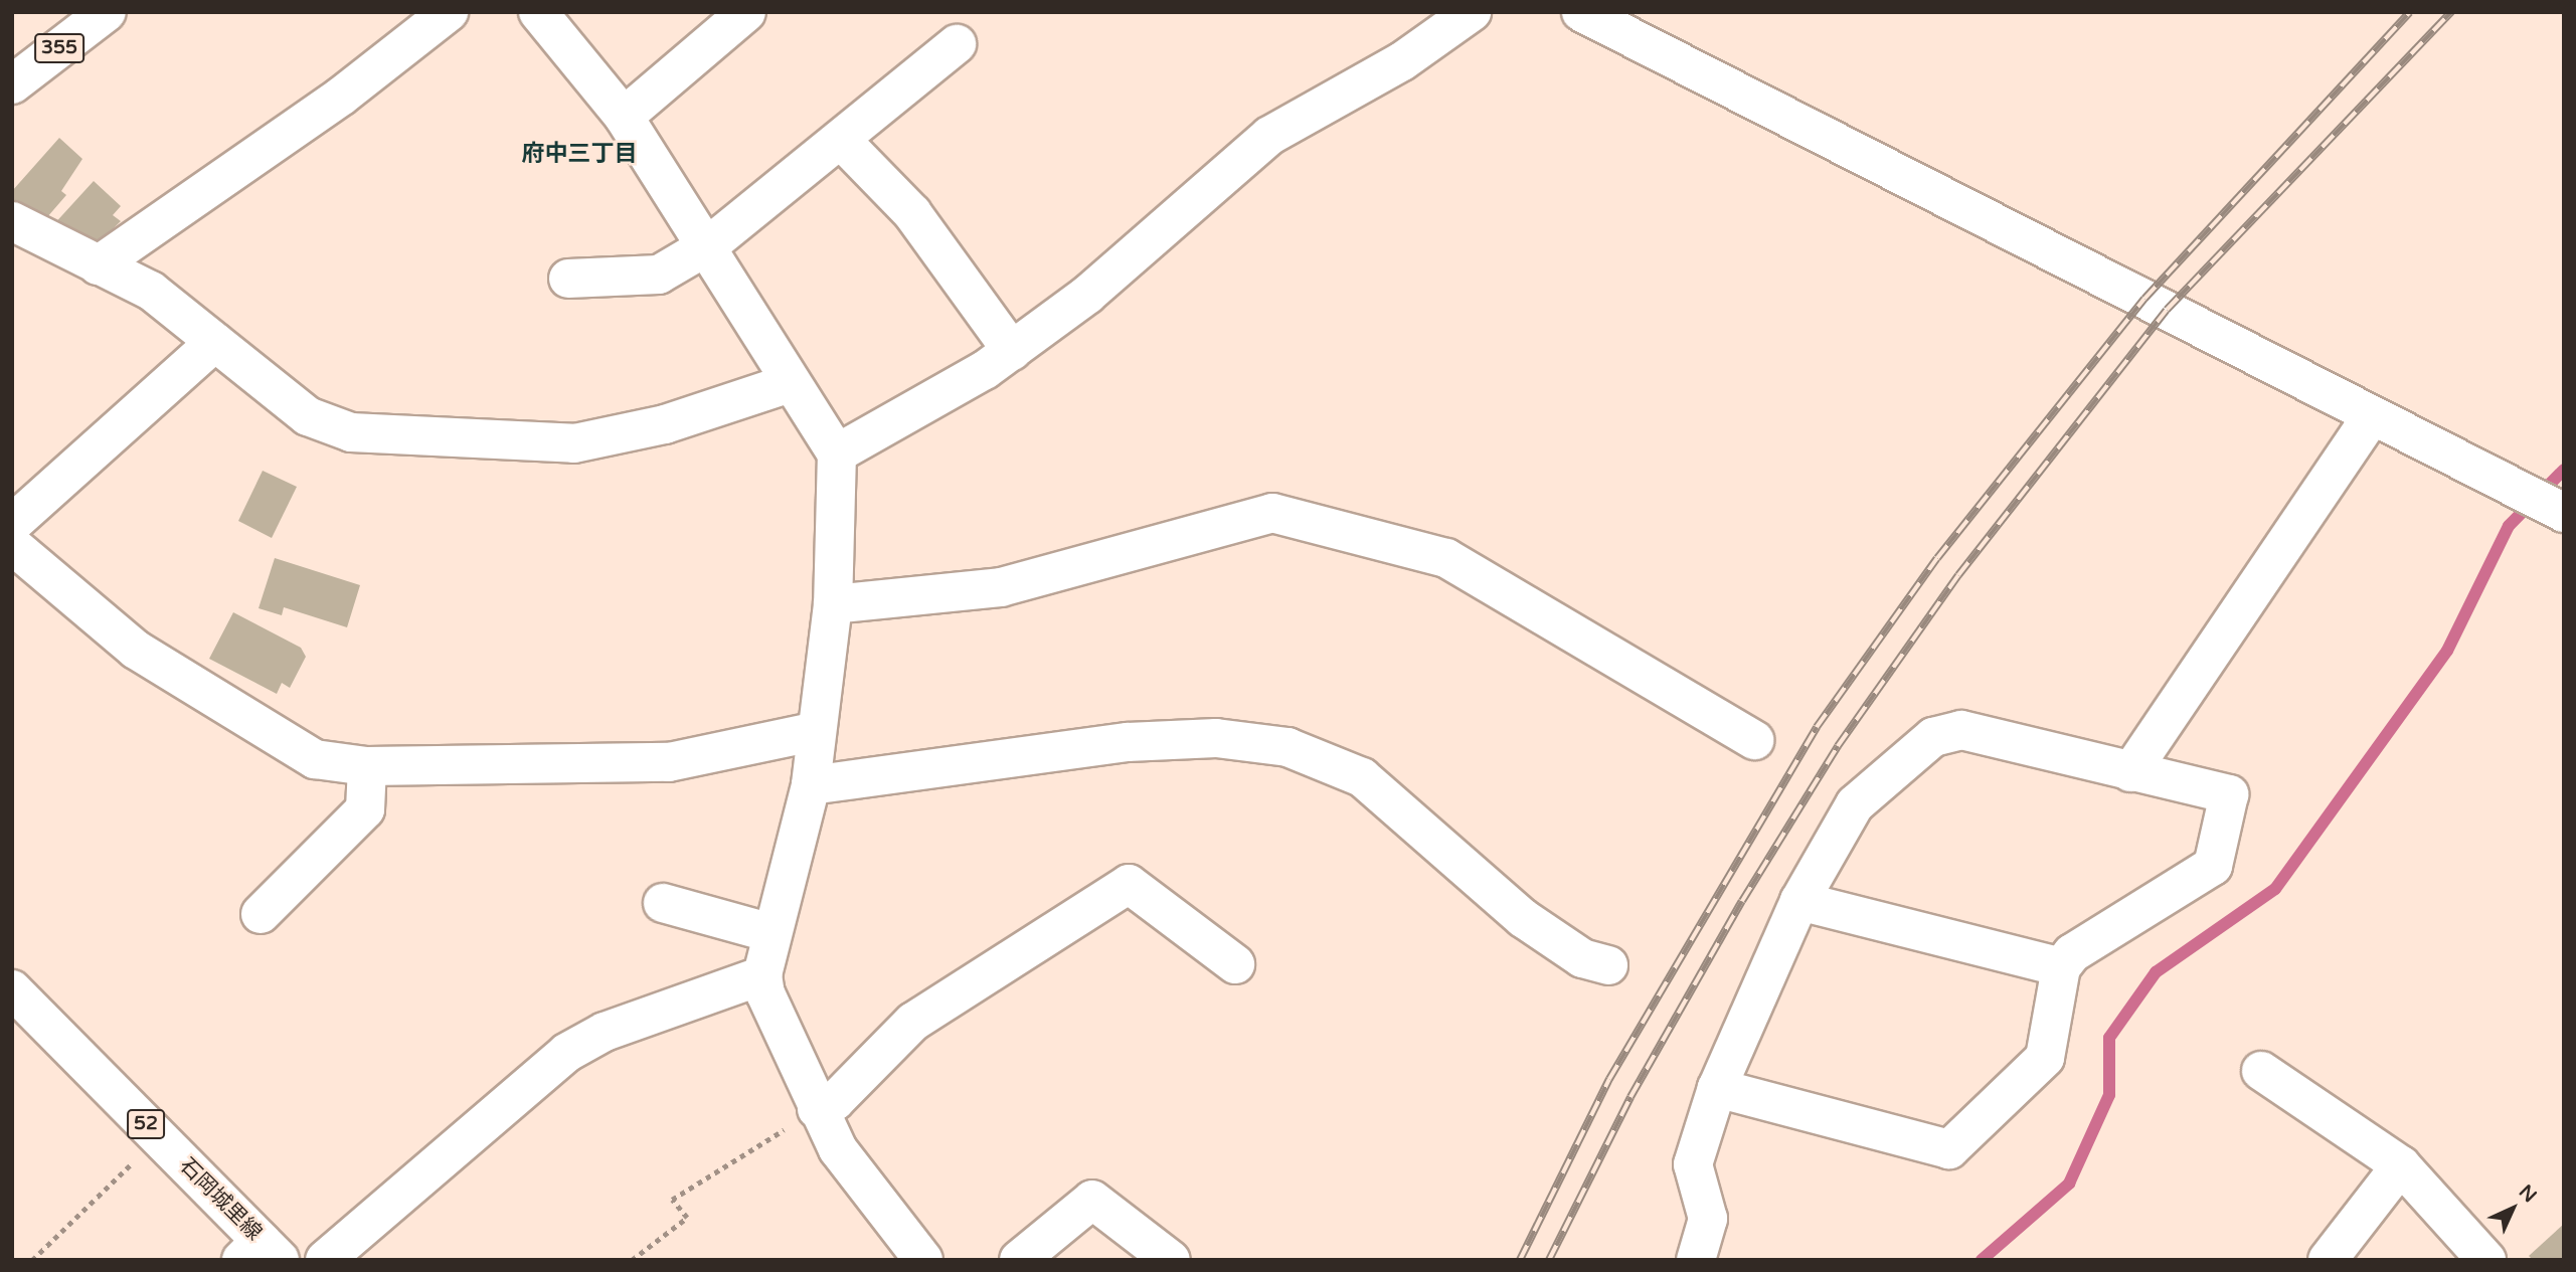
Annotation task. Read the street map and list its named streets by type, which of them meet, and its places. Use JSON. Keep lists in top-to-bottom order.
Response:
{
  "streets": {
    "main road": ["355", "52", "石岡城里線"]
  },
  "districts": ["府中三丁目"],
  "north": "top right"
}
